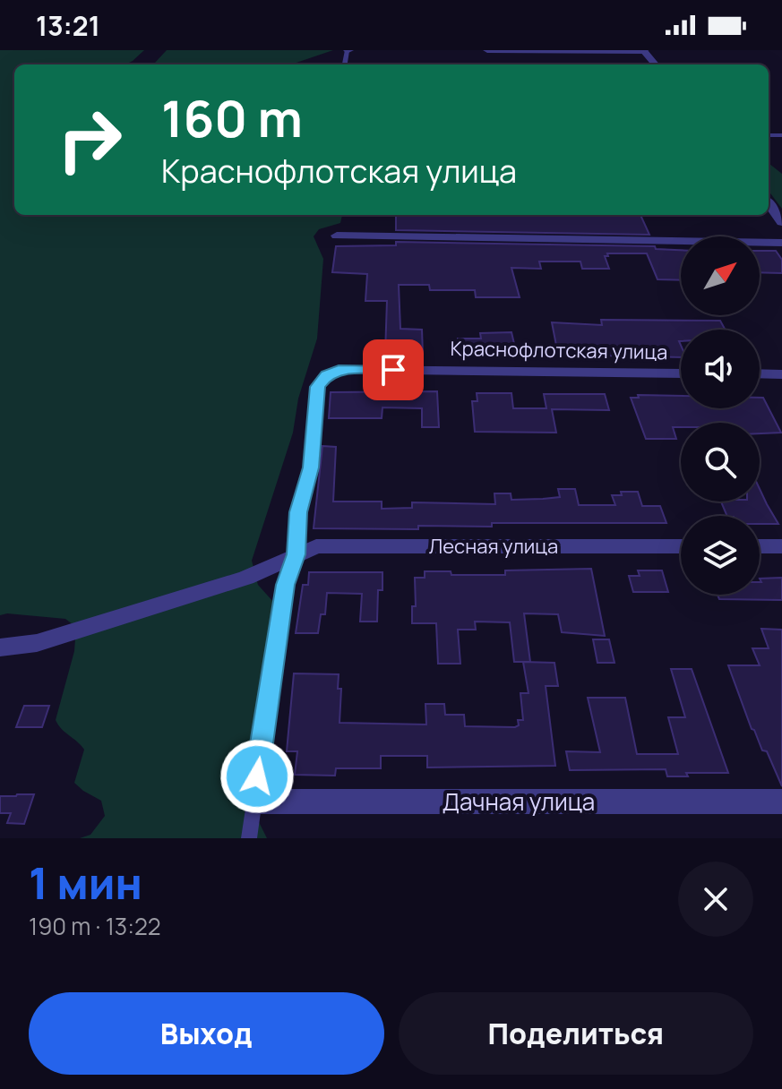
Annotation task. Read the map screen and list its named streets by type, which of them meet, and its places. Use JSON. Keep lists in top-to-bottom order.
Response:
{
  "streets": {
    "street": ["Краснофлотская улица", "Лесная улица", "Дачная улица"]
  },
  "north": "top right",
  "page": {
    "status": "13:21",
    "turn": ["160 m", "Краснофлотская улица"],
    "heading": ["1 мин", "190 m · 13:22"],
    "buttons": ["Выход", "Поделиться"]
  }
}
